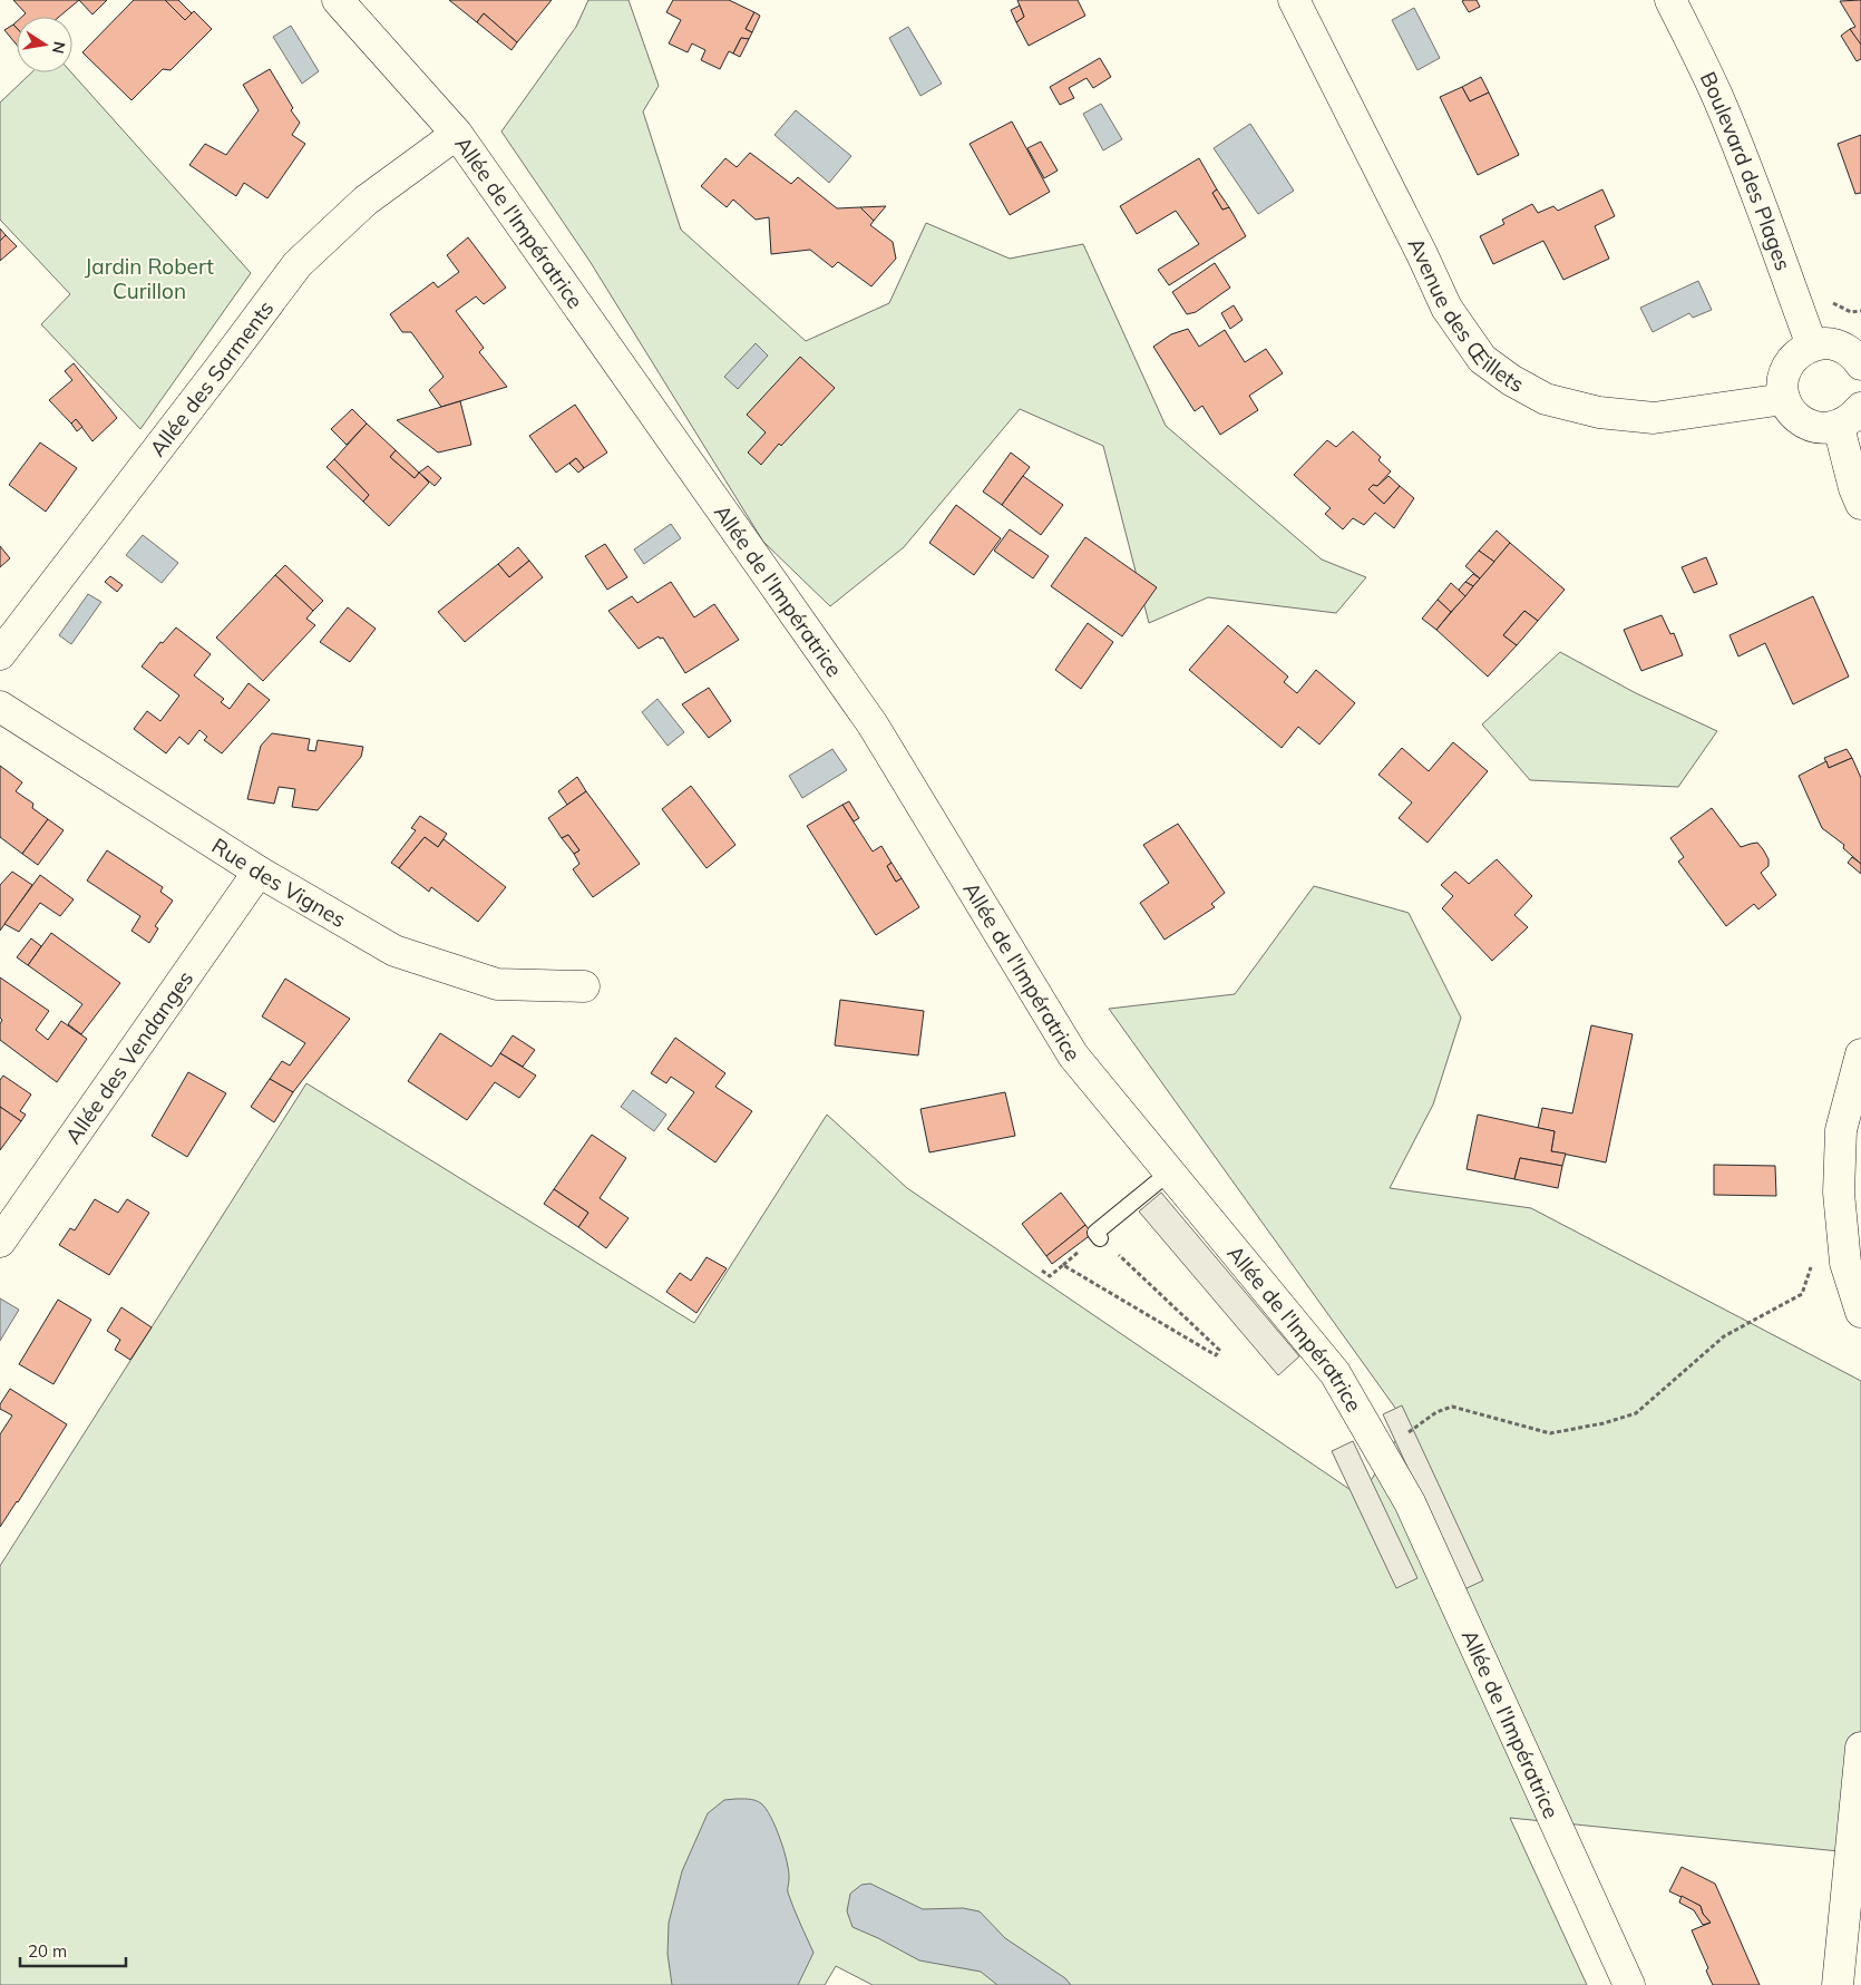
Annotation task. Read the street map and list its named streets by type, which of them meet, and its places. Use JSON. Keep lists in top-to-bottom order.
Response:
{
  "streets": {
    "street": [
      "Boulevard des Plages",
      "Allée de l'Impératrice",
      "Avenue des Œillets",
      "Allée des Sarments",
      "Rue des Vignes",
      "Allée des Vendanges"
    ]
  },
  "crossings": [
    ["Allée de l'Impératrice", "Allée des Sarments"],
    ["Rue des Vignes", "Allée des Vendanges"]
  ],
  "parks": ["Jardin Robert Curillon"],
  "scale_bar": "20 m",
  "north": "right"
}
